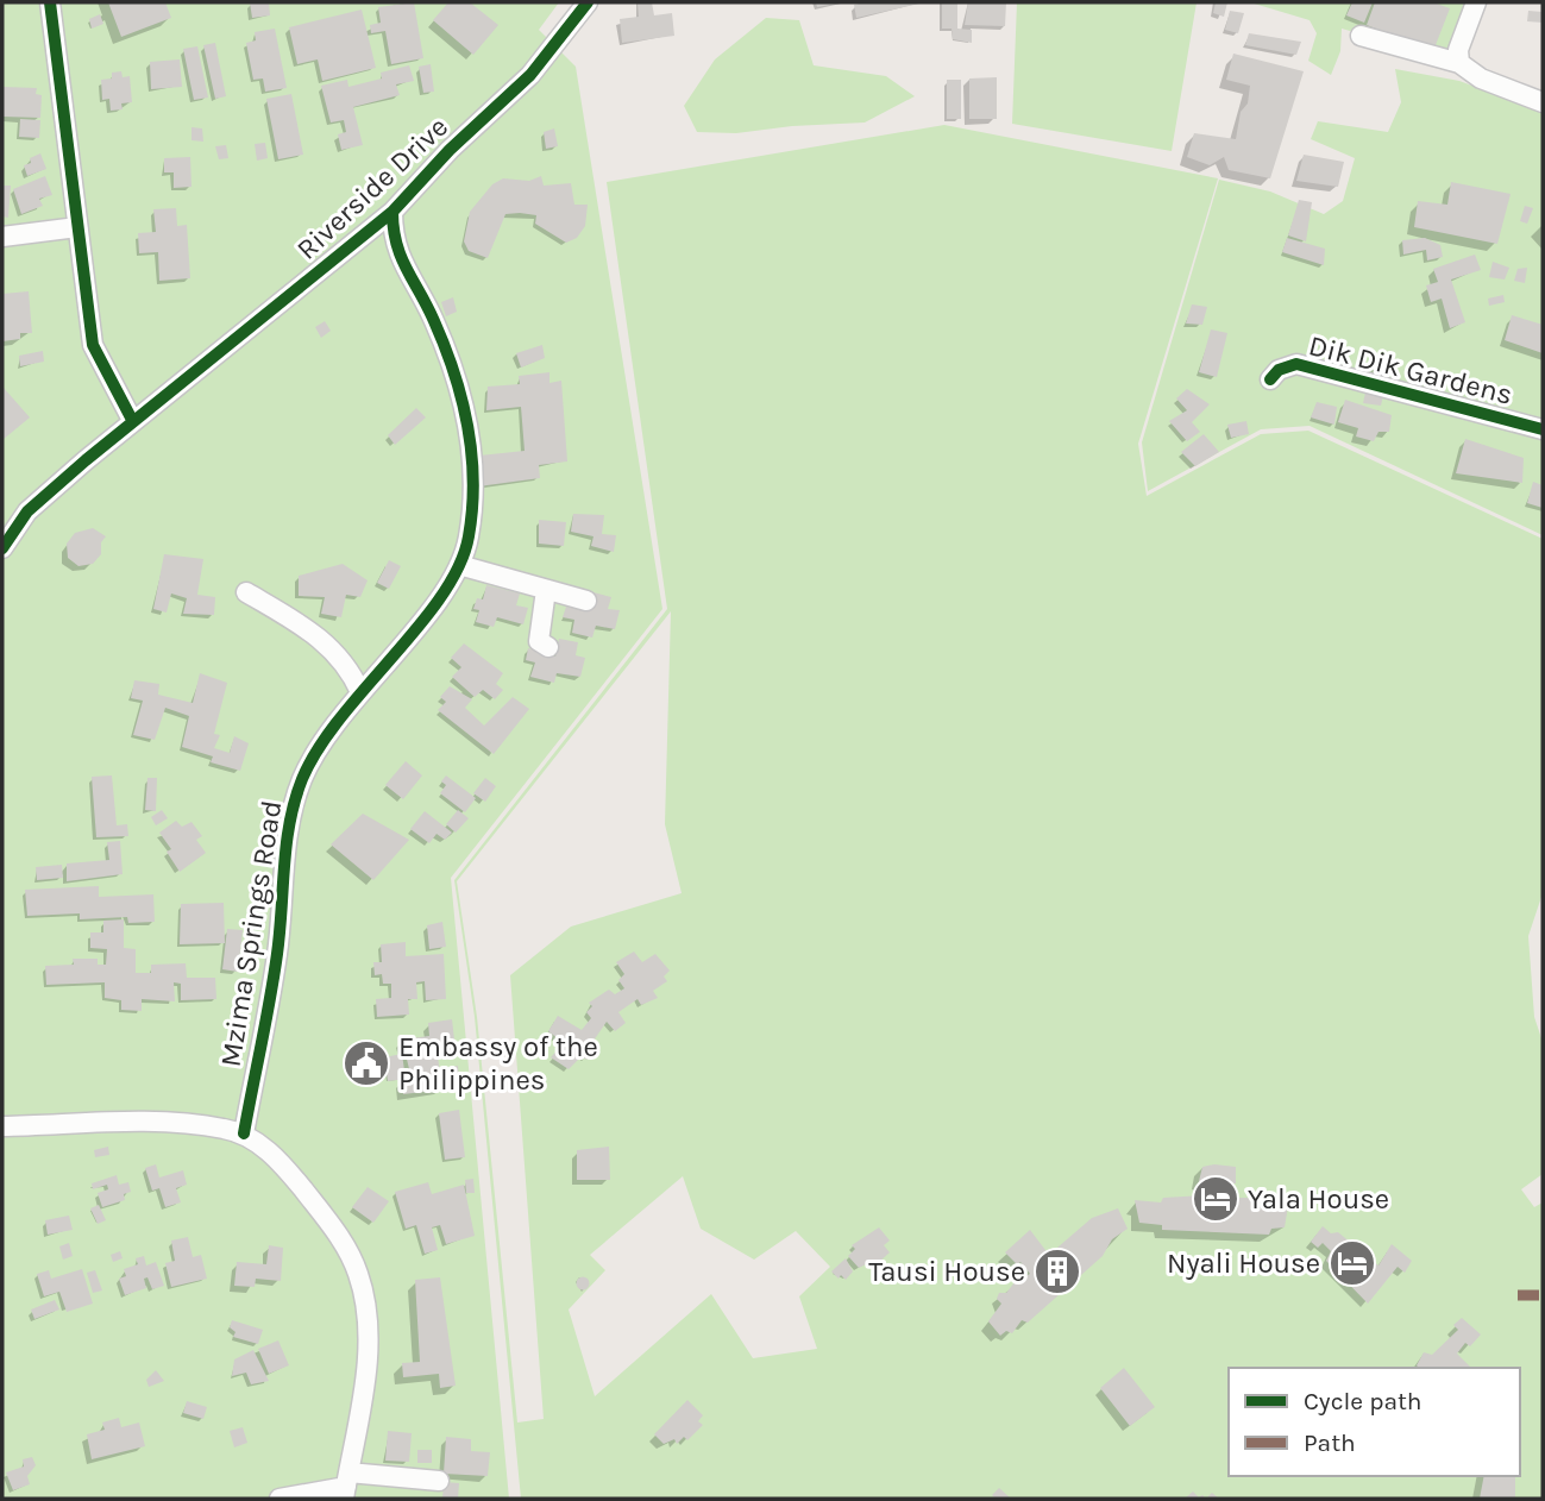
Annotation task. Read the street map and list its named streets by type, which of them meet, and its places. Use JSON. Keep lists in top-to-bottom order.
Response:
{
  "streets": {
    "street": ["Riverside Drive", "Dik Dik Gardens", "Mzima Springs Road"]
  },
  "crossings": [
    ["Riverside Drive", "Mzima Springs Road"]
  ],
  "places": {
    "public building": ["Embassy of the Philippines"],
    "hotel": ["Yala House", "Nyali House"],
    "building": ["Tausi House"]
  },
  "legend": ["Cycle path", "Path"]
}
